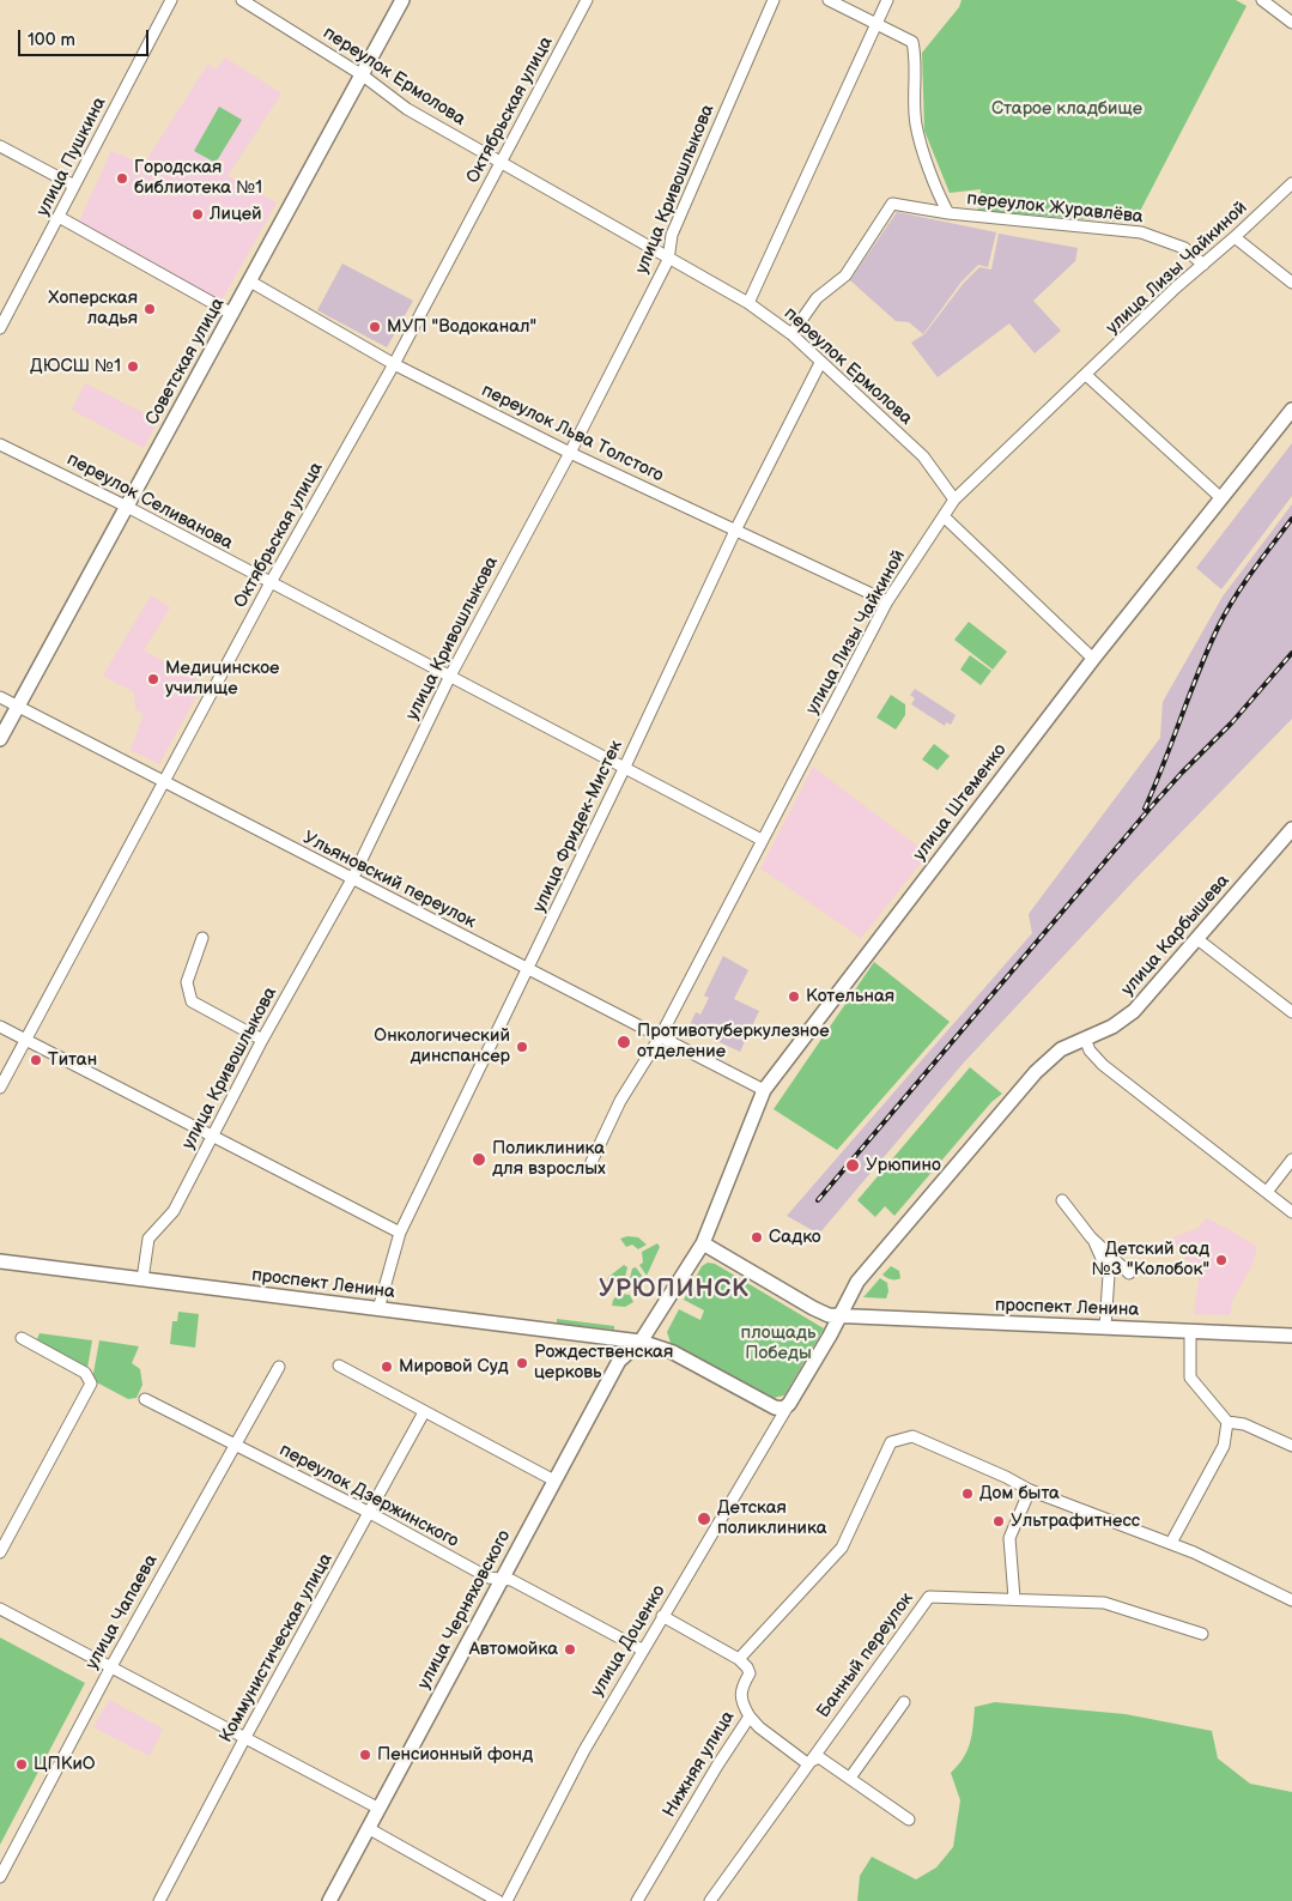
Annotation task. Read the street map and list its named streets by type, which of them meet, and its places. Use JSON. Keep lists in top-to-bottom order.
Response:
{
  "streets": {
    "main road": [
      "Советская улица",
      "улица Штеменко",
      "улица Карбышева",
      "проспект Ленина",
      "улица Черняховского"
    ],
    "street": [
      "переулок Ермолова",
      "Октябрьская улица",
      "улица Пушкина",
      "улица Кривошлыкова",
      "переулок Журавлёва",
      "улица Лизы Чайкиной",
      "переулок Льва Толстого",
      "переулок Селиванова",
      "улица Фридек-Мистек",
      "Ульяновский переулок",
      "переулок Дзержинского",
      "улица Чапаева",
      "улица Доценко",
      "Коммунистическая улица",
      "Банный переулок",
      "Нижняя улица"
    ]
  },
  "crossings": [
    ["переулок Ермолова", "Октябрьская улица"],
    ["переулок Ермолова", "улица Кривошлыкова"],
    ["переулок Ермолова", "улица Лизы Чайкиной"],
    ["переулок Ермолова", "Советская улица"],
    ["переулок Ермолова", "улица Фридек-Мистек"],
    ["Октябрьская улица", "переулок Льва Толстого"],
    ["Октябрьская улица", "переулок Селиванова"],
    ["Октябрьская улица", "Ульяновский переулок"],
    ["улица Кривошлыкова", "переулок Льва Толстого"],
    ["улица Кривошлыкова", "переулок Селиванова"],
    ["улица Кривошлыкова", "Ульяновский переулок"],
    ["улица Кривошлыкова", "проспект Ленина"],
    ["переулок Журавлёва", "улица Лизы Чайкиной"],
    ["улица Лизы Чайкиной", "переулок Льва Толстого"],
    ["улица Лизы Чайкиной", "переулок Селиванова"],
    ["улица Лизы Чайкиной", "Ульяновский переулок"],
    ["Советская улица", "переулок Льва Толстого"],
    ["Советская улица", "переулок Селиванова"],
    ["Советская улица", "Ульяновский переулок"],
    ["переулок Льва Толстого", "улица Фридек-Мистек"],
    ["переулок Селиванова", "улица Фридек-Мистек"],
    ["улица Штеменко", "Ульяновский переулок"],
    ["улица Фридек-Мистек", "Ульяновский переулок"],
    ["улица Фридек-Мистек", "проспект Ленина"],
    ["улица Карбышева", "проспект Ленина"],
    ["проспект Ленина", "улица Черняховского"],
    ["переулок Дзержинского", "улица Черняховского"],
    ["переулок Дзержинского", "улица Чапаева"],
    ["переулок Дзержинского", "улица Доценко"],
    ["переулок Дзержинского", "Коммунистическая улица"]
  ],
  "districts": ["УРЮПИНСК"],
  "parks": ["Старое кладбище", "площадь Победы"],
  "places": [
    "Городская библиотека №1",
    "Лицей",
    "Хоперская ладья",
    "МУП \"Водоканал\"",
    "ДЮСШ №1",
    "Медицинское училище",
    "Котельная",
    "Противотуберкулезное отделение",
    "Онкологический динспансер",
    "Титан",
    "Поликлиника для взрослых",
    "Урюпино",
    "Садко",
    "Детский сад №3 \"Колобок\"",
    "Рождественская церковь",
    "Мировой Суд",
    "Дом быта",
    "Детская поликлиника",
    "Ультрафитнесс",
    "Автомойка",
    "Пенсионный фонд",
    "ЦПКиО"
  ],
  "scale_bar": "100 m"
}
